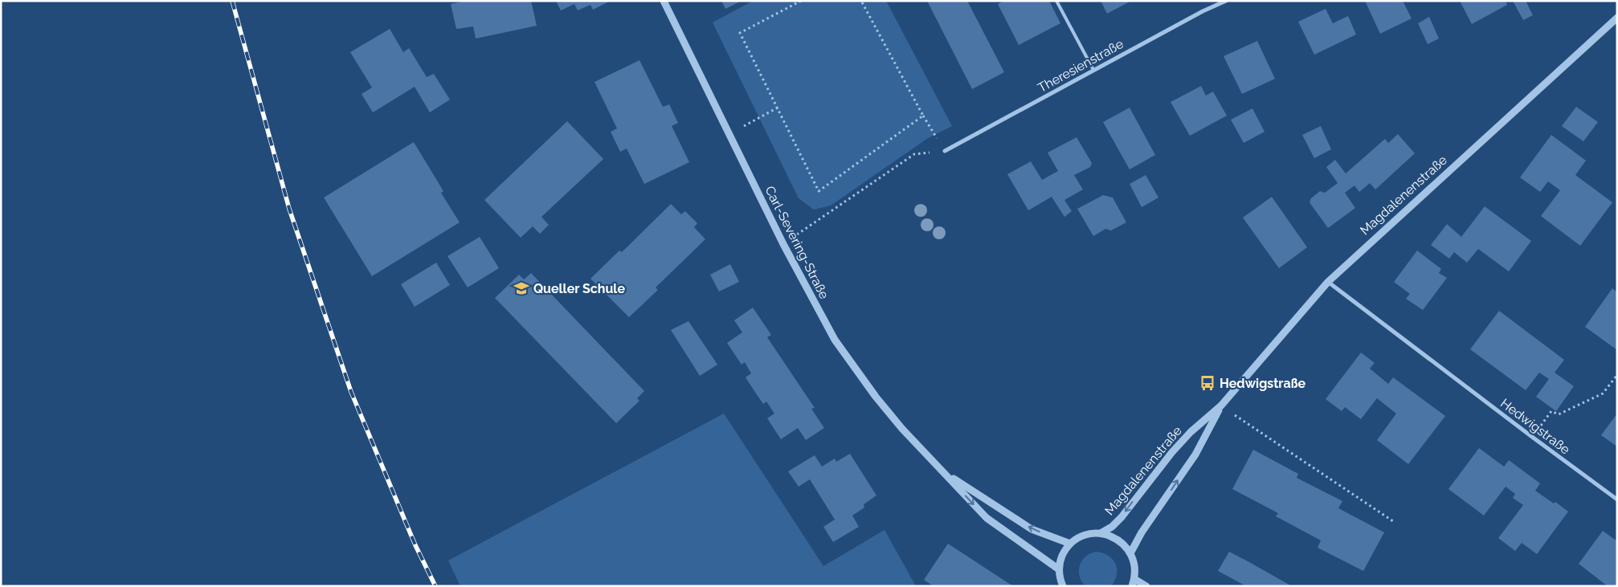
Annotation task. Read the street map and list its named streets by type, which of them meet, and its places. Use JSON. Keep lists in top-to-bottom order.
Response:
{
  "streets": {
    "street": [
      "Theresienstraße",
      "Magdalenenstraße",
      "Carl-Severing-Straße",
      "Hedwigstraße"
    ]
  },
  "crossings": [
    ["Magdalenenstraße", "Hedwigstraße"]
  ],
  "places": {
    "school or university": ["Queller Schule"],
    "bus stop": ["Hedwigstraße"]
  }
}
